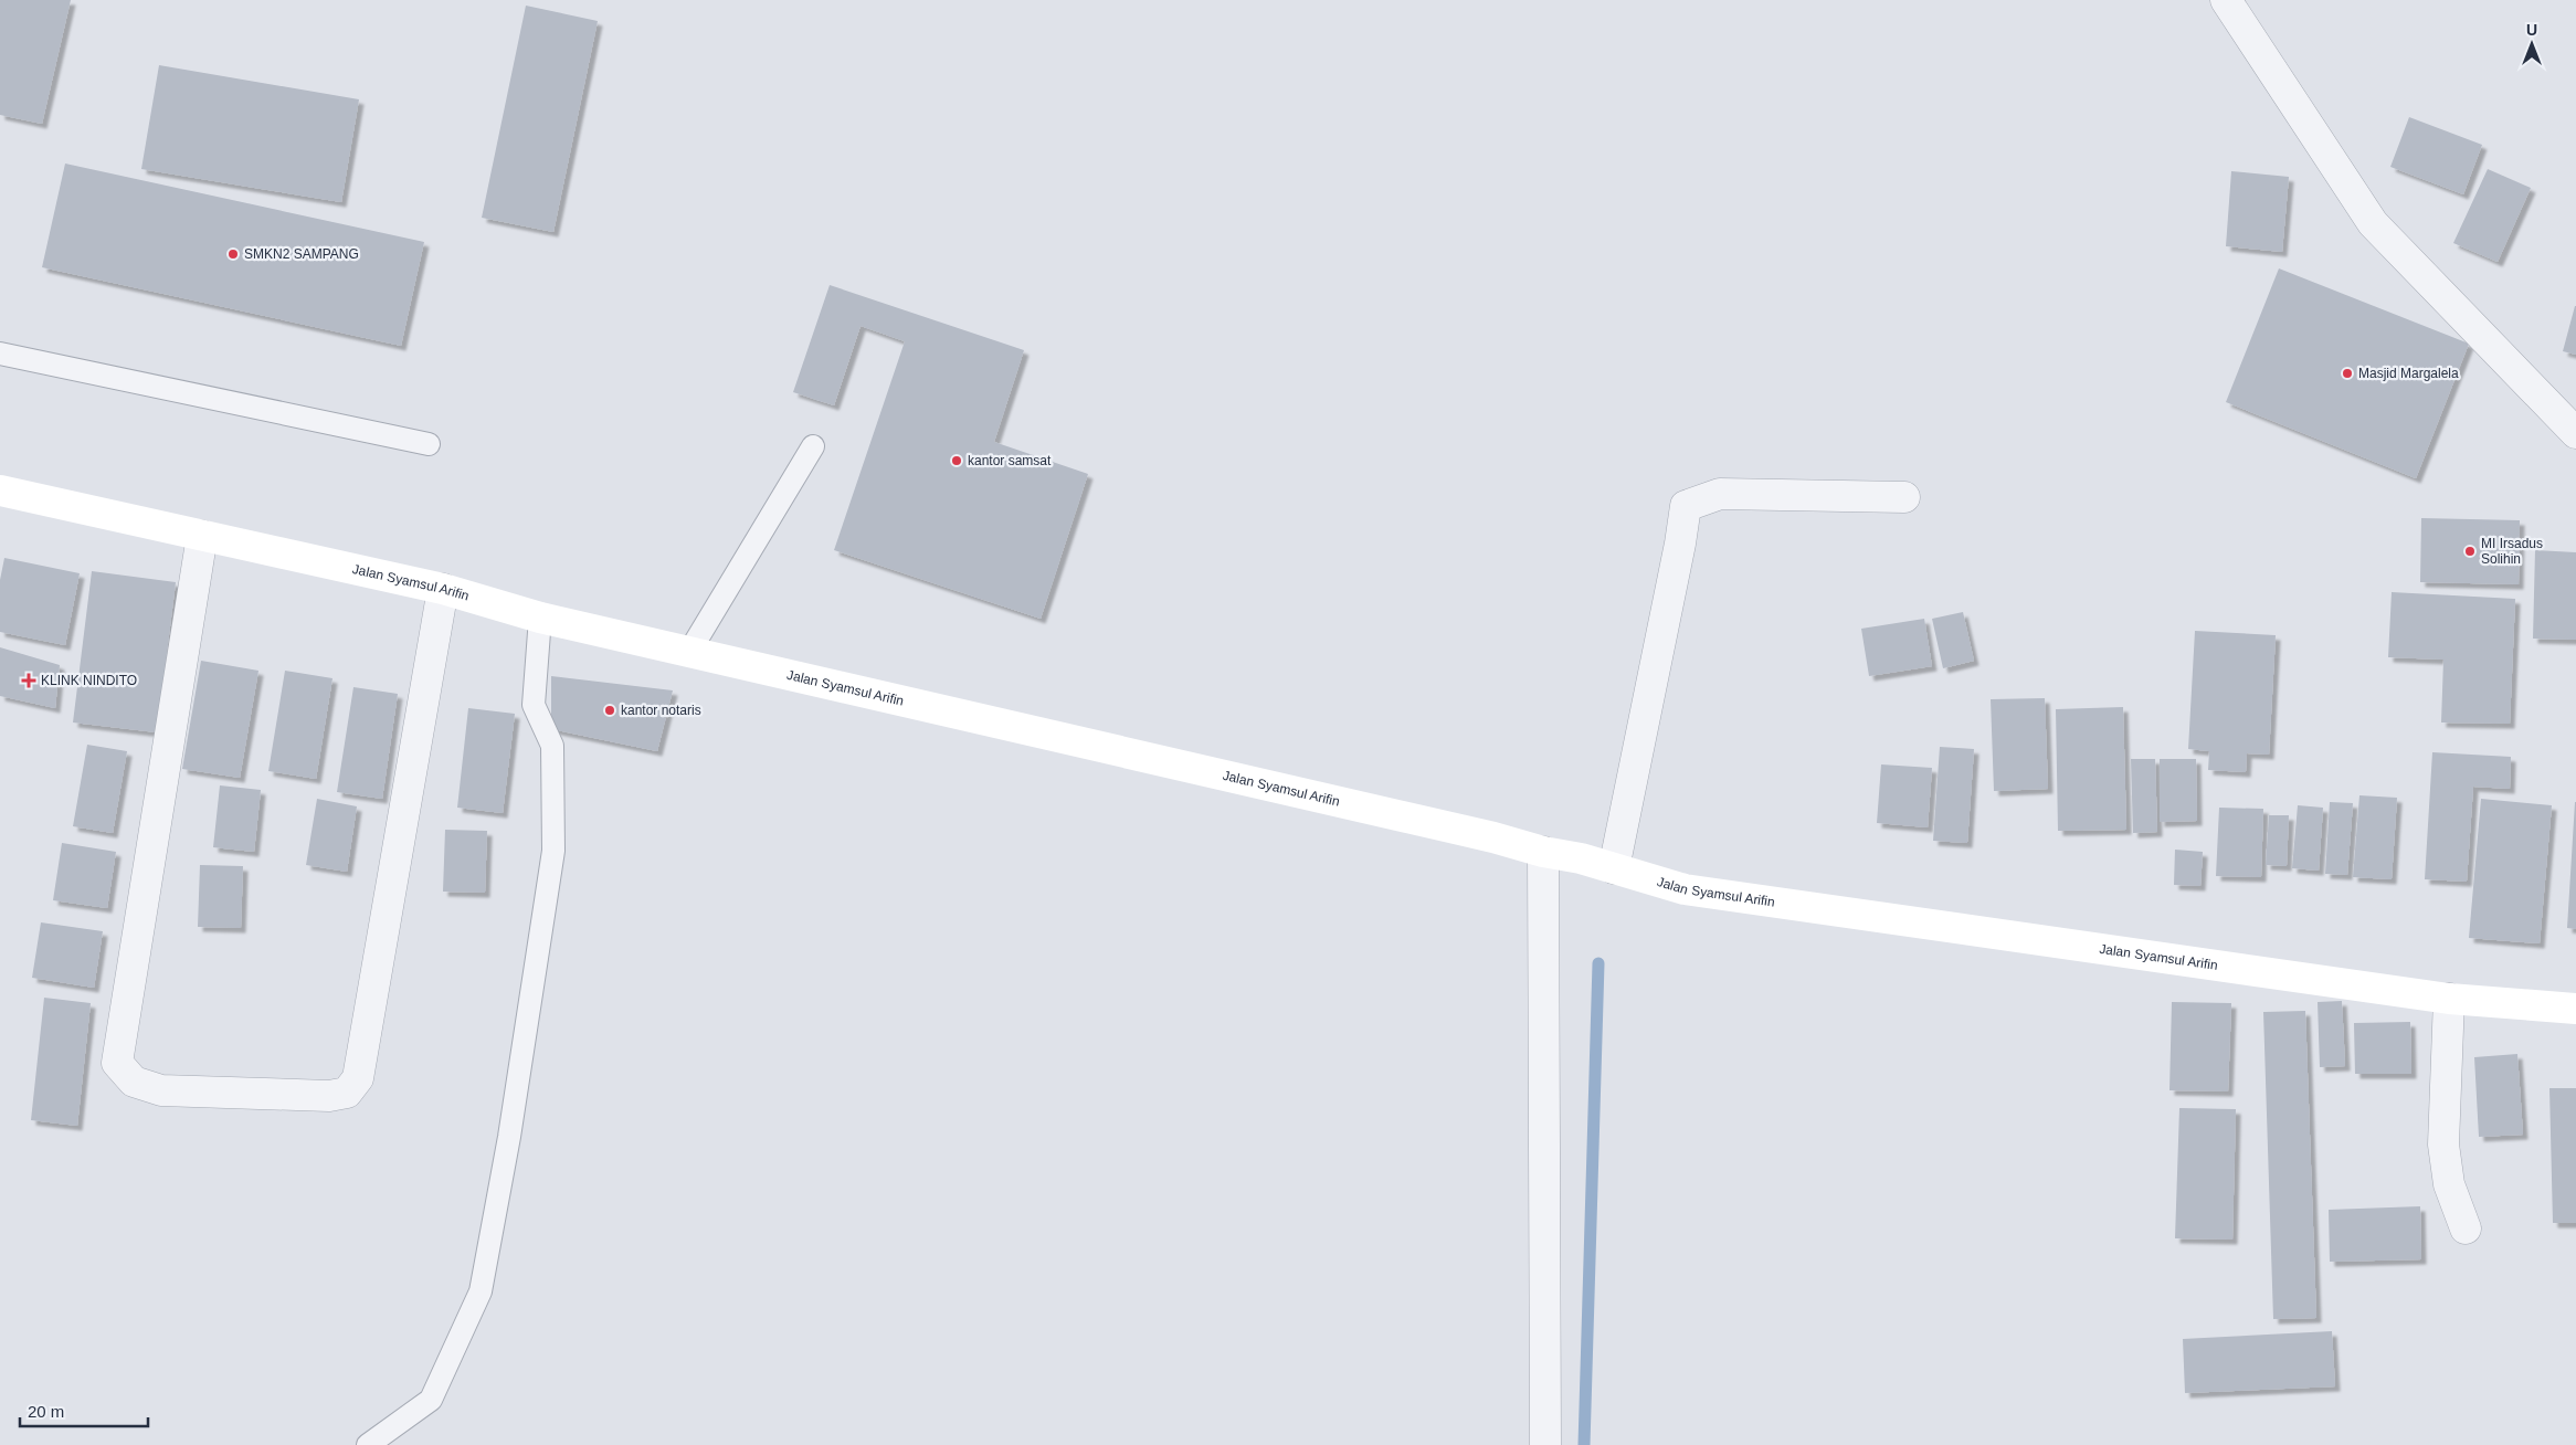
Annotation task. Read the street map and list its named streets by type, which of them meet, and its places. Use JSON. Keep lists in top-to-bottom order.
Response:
{
  "streets": {
    "main road": ["Jalan Syamsul Arifin"]
  },
  "places": {
    "other": [
      "SMKN2 SAMPANG",
      "Masjid Margalela",
      "kantor samsat",
      "MI Irsadus Solihin",
      "kantor notaris"
    ],
    "health": ["KLINK NINDITO"]
  },
  "scale_bar": "20 m",
  "north": "top"
}
